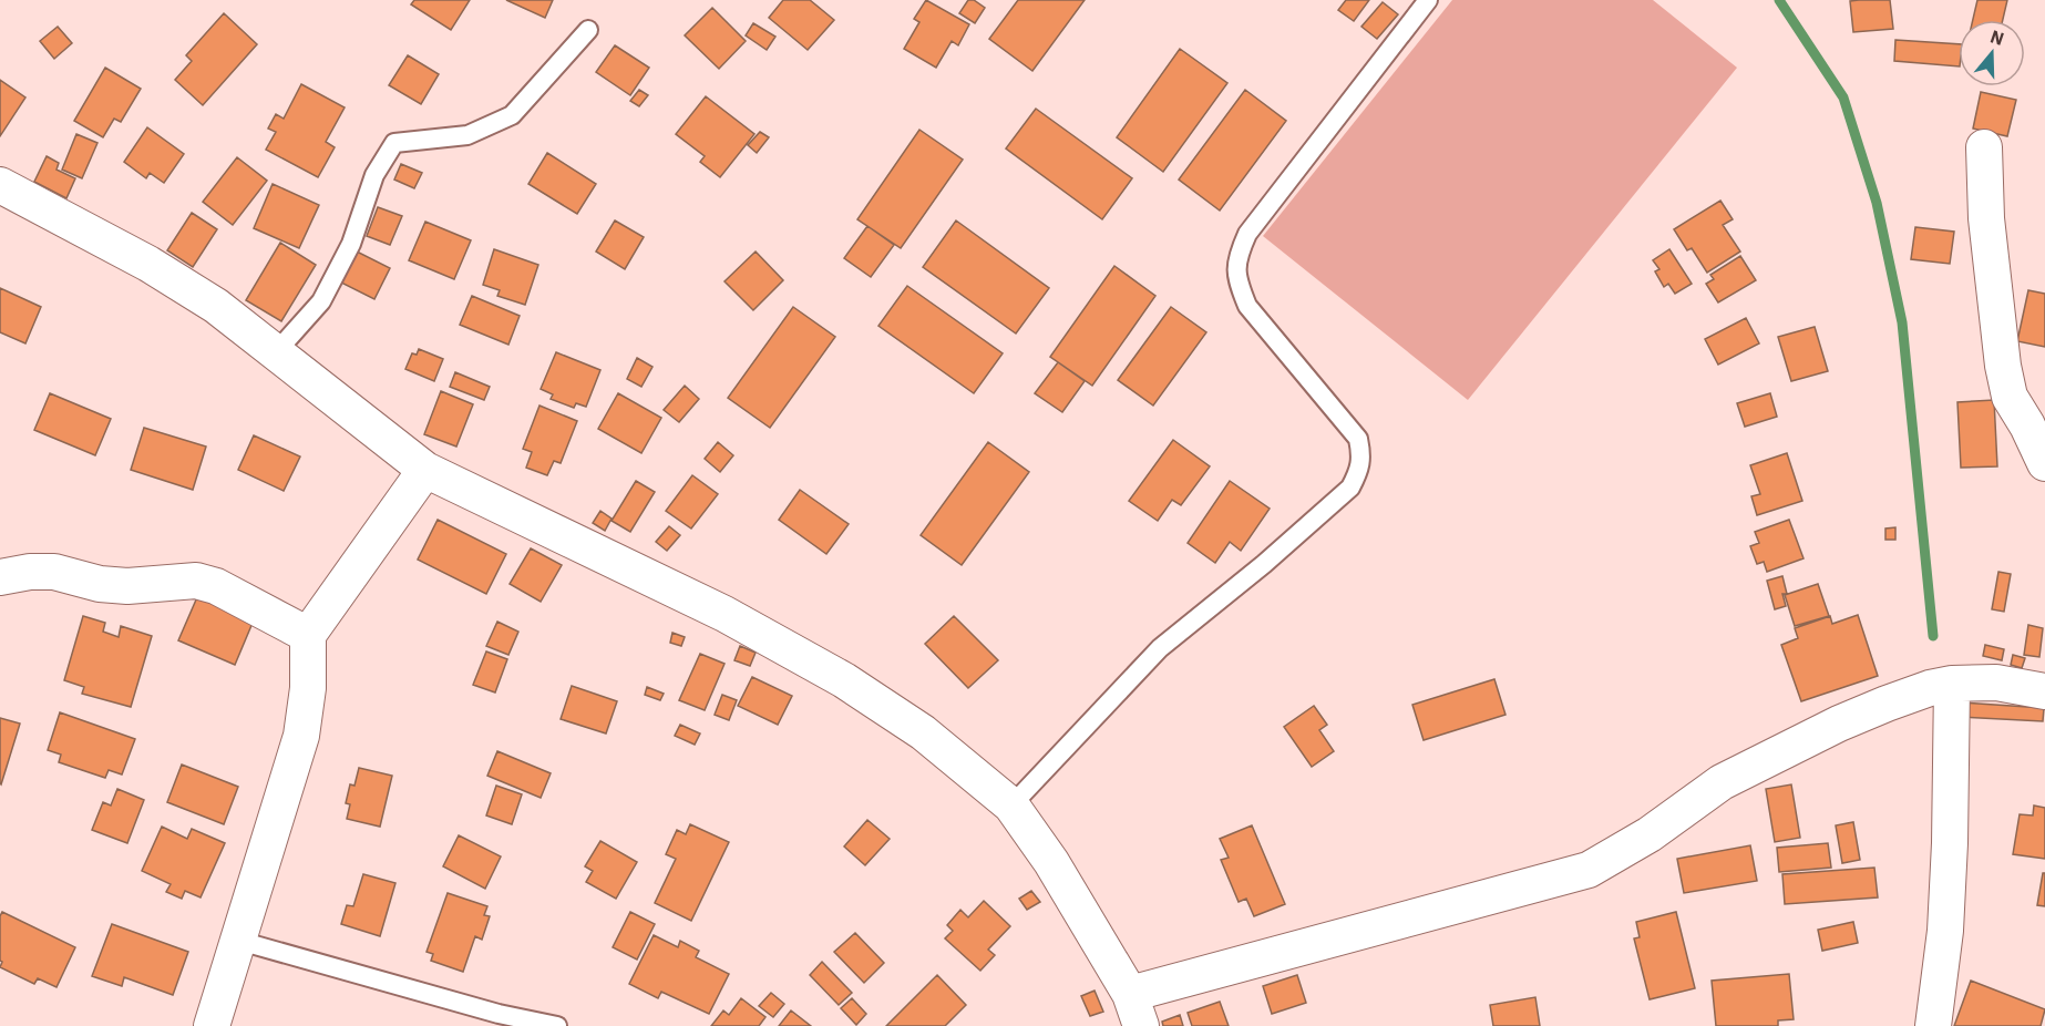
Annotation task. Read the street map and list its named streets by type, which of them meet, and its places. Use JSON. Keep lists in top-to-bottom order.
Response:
{
  "north": "top"
}
